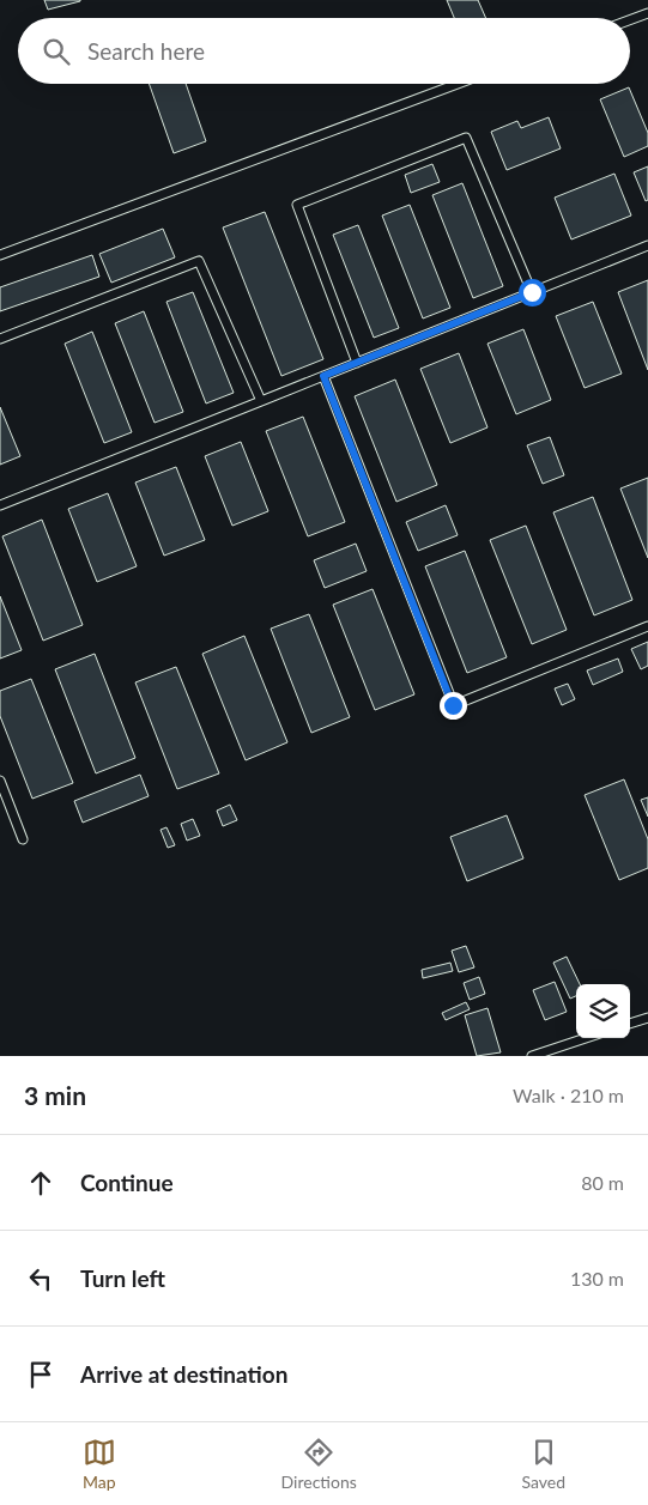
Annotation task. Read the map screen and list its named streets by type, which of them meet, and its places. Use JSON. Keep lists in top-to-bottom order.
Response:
{
  "page": {
    "search": "Search here",
    "heading": ["3 min", "Walk · 210 m"],
    "list": [
      ["Continue", "80 m"],
      ["Turn left", "130 m"],
      "Arrive at destination"
    ],
    "nav": ["Map", "Directions", "Saved"]
  }
}
